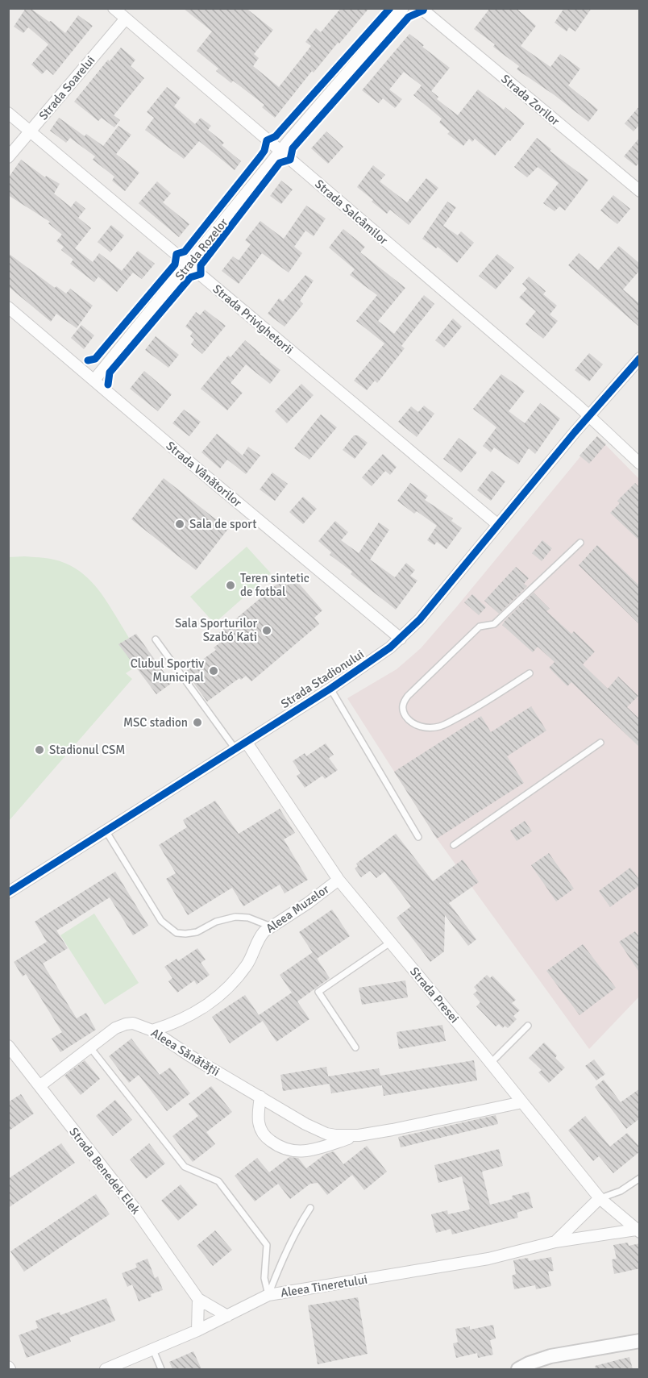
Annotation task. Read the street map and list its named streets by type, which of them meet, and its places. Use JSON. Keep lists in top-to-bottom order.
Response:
{
  "streets": {
    "street": [
      "Strada Soarelui",
      "Strada Zorilor",
      "Strada Salcâmilor",
      "Strada Rozelor",
      "Strada Privighetorii",
      "Strada Vânătorilor",
      "Strada Stadionului",
      "Aleea Muzelor",
      "Strada Presei",
      "Aleea Sănătății",
      "Strada Benedek Elek",
      "Aleea Tineretului"
    ]
  },
  "crossings": [
    ["Strada Soarelui", "Strada Salcâmilor"],
    ["Strada Soarelui", "Strada Privighetorii"],
    ["Strada Salcâmilor", "Strada Rozelor"],
    ["Strada Salcâmilor", "Strada Stadionului"],
    ["Strada Rozelor", "Strada Privighetorii"],
    ["Strada Rozelor", "Strada Vânătorilor"],
    ["Strada Privighetorii", "Strada Stadionului"],
    ["Strada Vânătorilor", "Strada Stadionului"],
    ["Strada Stadionului", "Strada Presei"],
    ["Aleea Muzelor", "Strada Presei"],
    ["Aleea Muzelor", "Aleea Sănătății"],
    ["Strada Presei", "Aleea Sănătății"],
    ["Strada Presei", "Aleea Tineretului"],
    ["Aleea Sănătății", "Strada Benedek Elek"],
    ["Strada Benedek Elek", "Aleea Tineretului"]
  ],
  "places": [
    "Sala de sport",
    "Teren sintetic de fotbal",
    "Sala Sporturilor Szabó Kati",
    "Clubul Sportiv Municipal",
    "MSC stadion",
    "Stadionul CSM"
  ]
}
